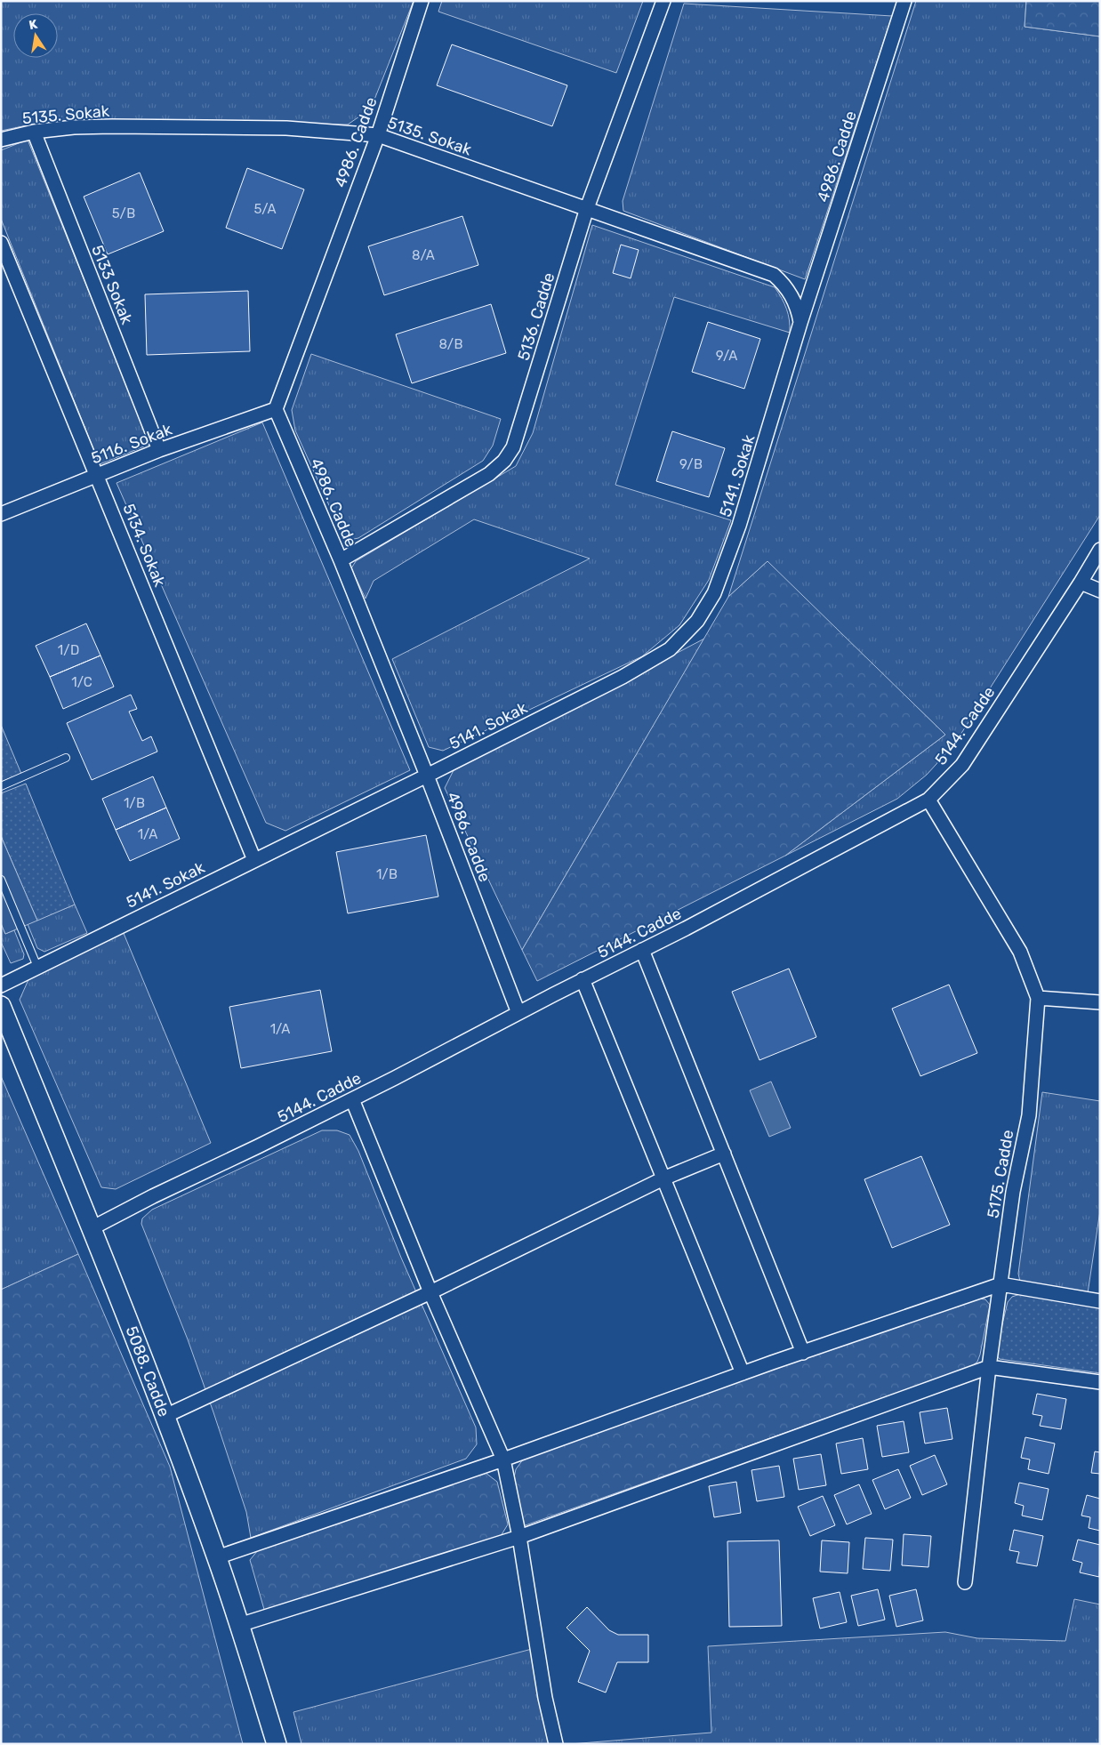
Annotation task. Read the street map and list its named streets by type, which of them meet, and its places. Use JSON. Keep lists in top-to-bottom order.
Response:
{
  "streets": {
    "street": [
      "5135. Sokak",
      "4986. Cadde",
      "5133 Sokak",
      "5136. Cadde",
      "5116. Sokak",
      "5141. Sokak",
      "5134. Sokak",
      "5144. Cadde",
      "5175. Cadde",
      "5088. Cadde"
    ]
  },
  "crossings": [
    ["5135. Sokak", "4986. Cadde"],
    ["5135. Sokak", "5133 Sokak"],
    ["5135. Sokak", "5136. Cadde"],
    ["5135. Sokak", "5141. Sokak"],
    ["4986. Cadde", "5136. Cadde"],
    ["4986. Cadde", "5116. Sokak"],
    ["4986. Cadde", "5141. Sokak"],
    ["4986. Cadde", "5144. Cadde"],
    ["5133 Sokak", "5116. Sokak"],
    ["5116. Sokak", "5134. Sokak"],
    ["5141. Sokak", "5134. Sokak"],
    ["5144. Cadde", "5175. Cadde"],
    ["5144. Cadde", "5088. Cadde"]
  ],
  "house_numbers": [
    "5/A",
    "5/B",
    "8/A",
    "8/B",
    "9/A",
    "9/B",
    "1/D",
    "1/C",
    "1/B",
    "1/A",
    "1/B",
    "1/A"
  ],
  "north": "top"
}
